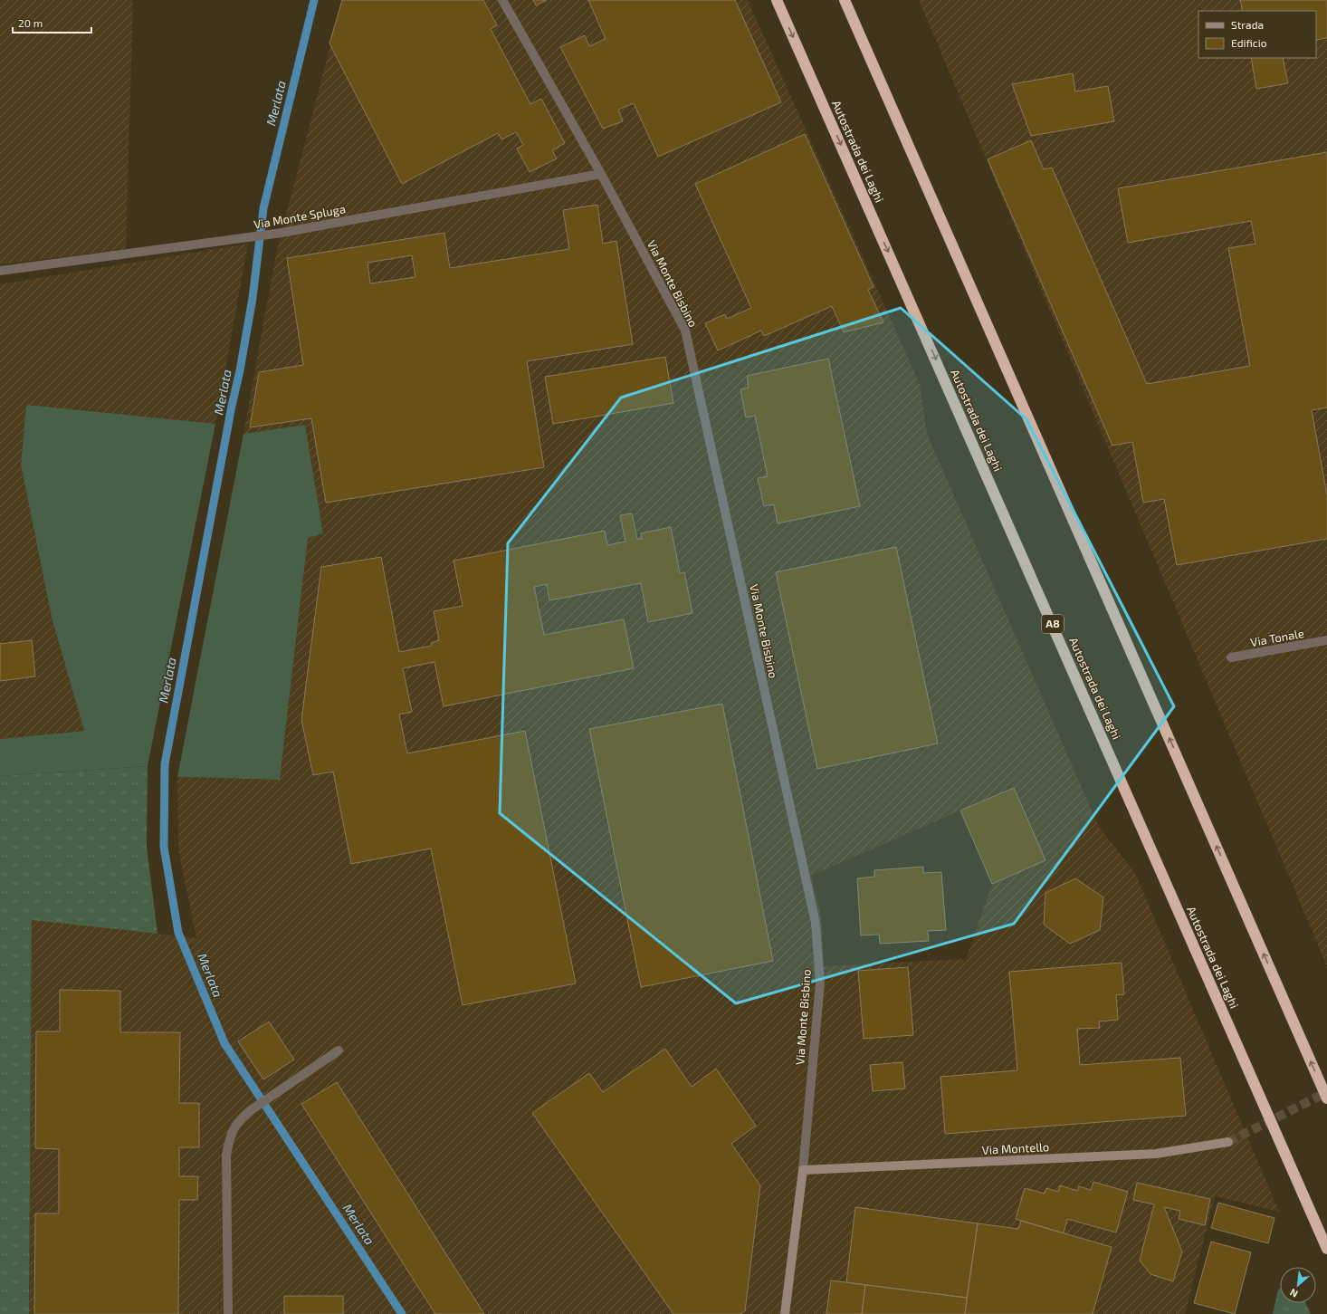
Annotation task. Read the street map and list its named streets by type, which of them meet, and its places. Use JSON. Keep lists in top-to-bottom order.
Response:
{
  "streets": {
    "highway": ["Autostrada dei Laghi", "A8"],
    "street": [
      "Via Monte Spluga",
      "Via Monte Bisbino",
      "Via Tonale",
      "Via Montello"
    ]
  },
  "crossings": [
    ["Via Monte Spluga", "Via Monte Bisbino"],
    ["Via Monte Bisbino", "Via Montello"]
  ],
  "water": ["Merlata"],
  "legend": ["Strada", "Edificio"],
  "scale_bar": "20 m",
  "north": "bottom left"
}
